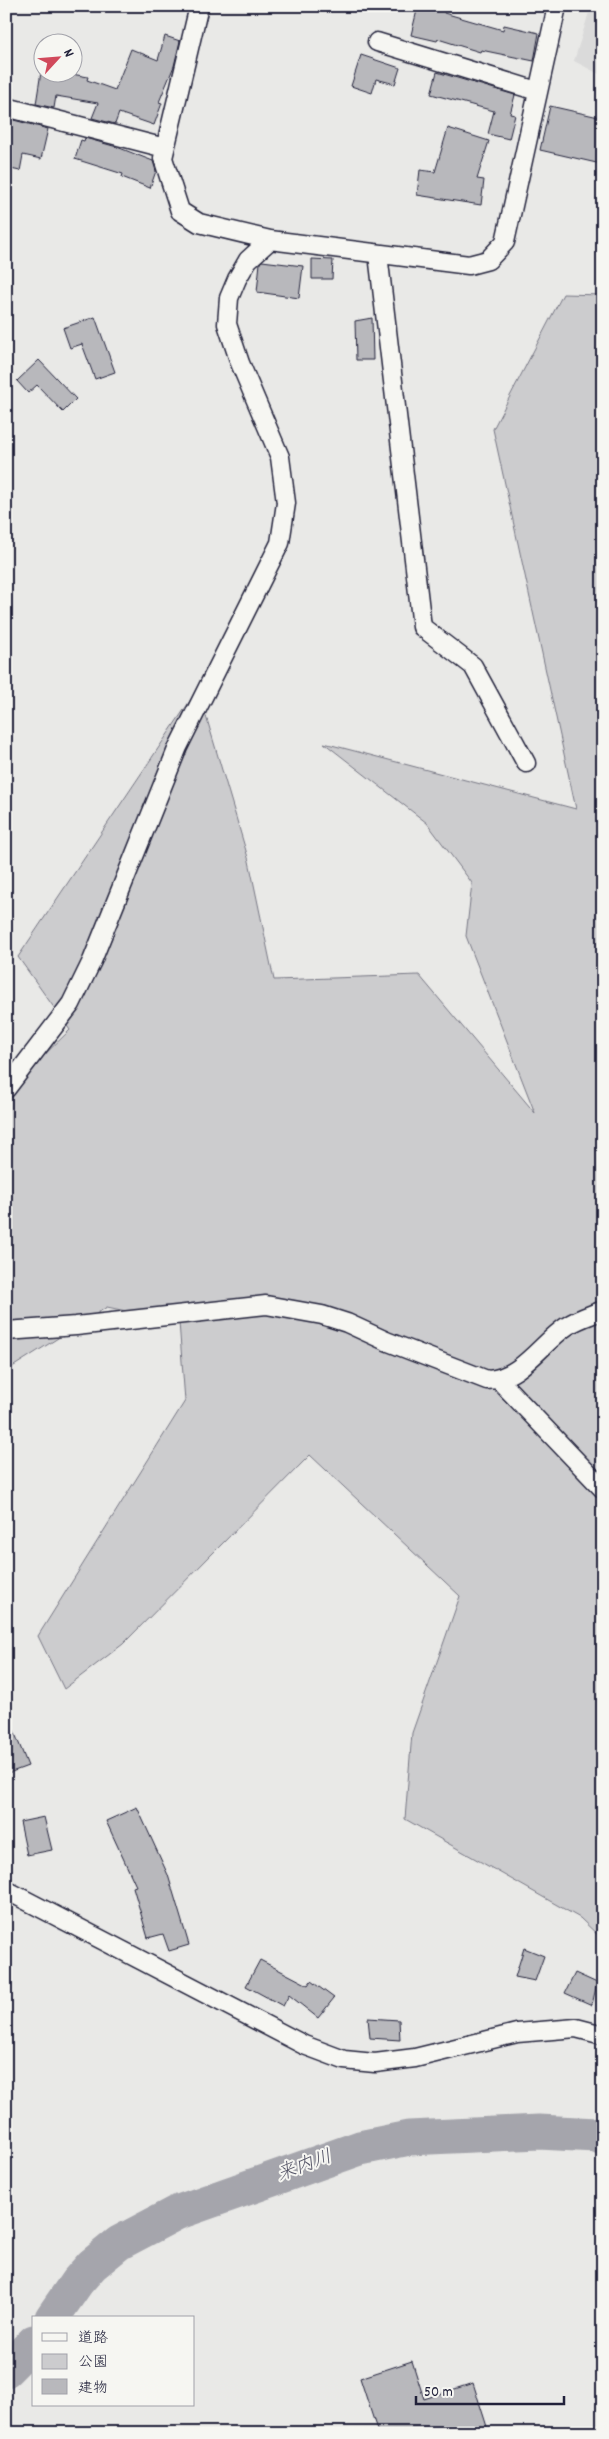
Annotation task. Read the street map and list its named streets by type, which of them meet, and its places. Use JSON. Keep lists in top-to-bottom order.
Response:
{
  "water": ["来内川"],
  "legend": ["道路", "公園", "建物"],
  "scale_bar": "50 m",
  "north": "top right"
}
